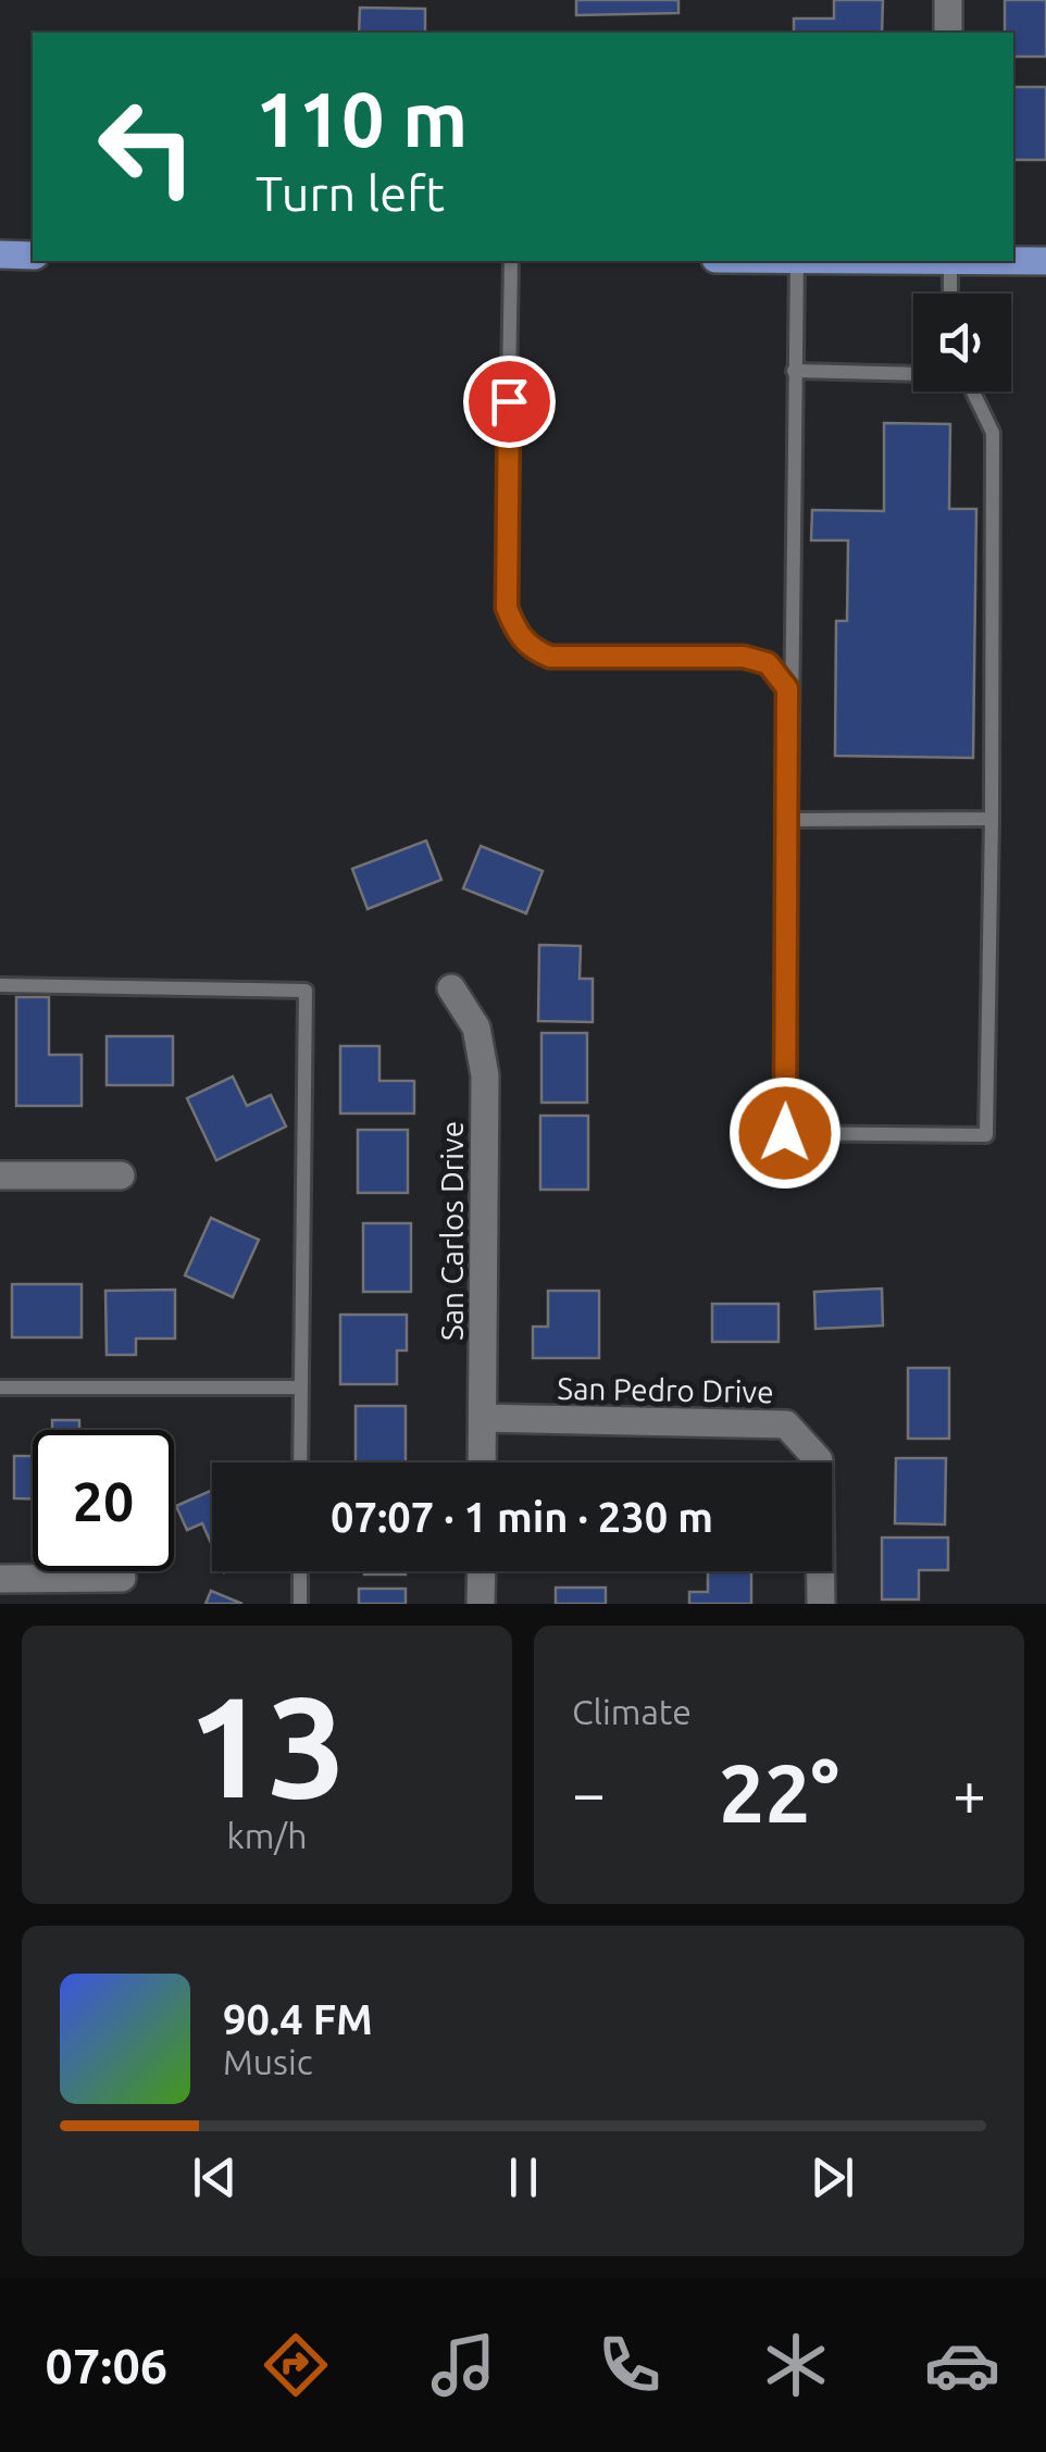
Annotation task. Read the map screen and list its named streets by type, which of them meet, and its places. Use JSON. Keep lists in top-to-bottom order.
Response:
{
  "streets": {
    "street": ["San Carlos Drive", "San Pedro Drive"]
  },
  "crossings": [
    ["San Carlos Drive", "San Pedro Drive"]
  ],
  "page": {
    "turn": ["110 m", "Turn left"],
    "limit": "20",
    "trip": "07:07 · 1 min · 230 m",
    "tile": [
      ["13", "km/h"],
      "Climate"
    ],
    "heat": ["−", "22°", "+"],
    "song": ["90.4 FM", "Music"],
    "tabs": "07:06"
  }
}
